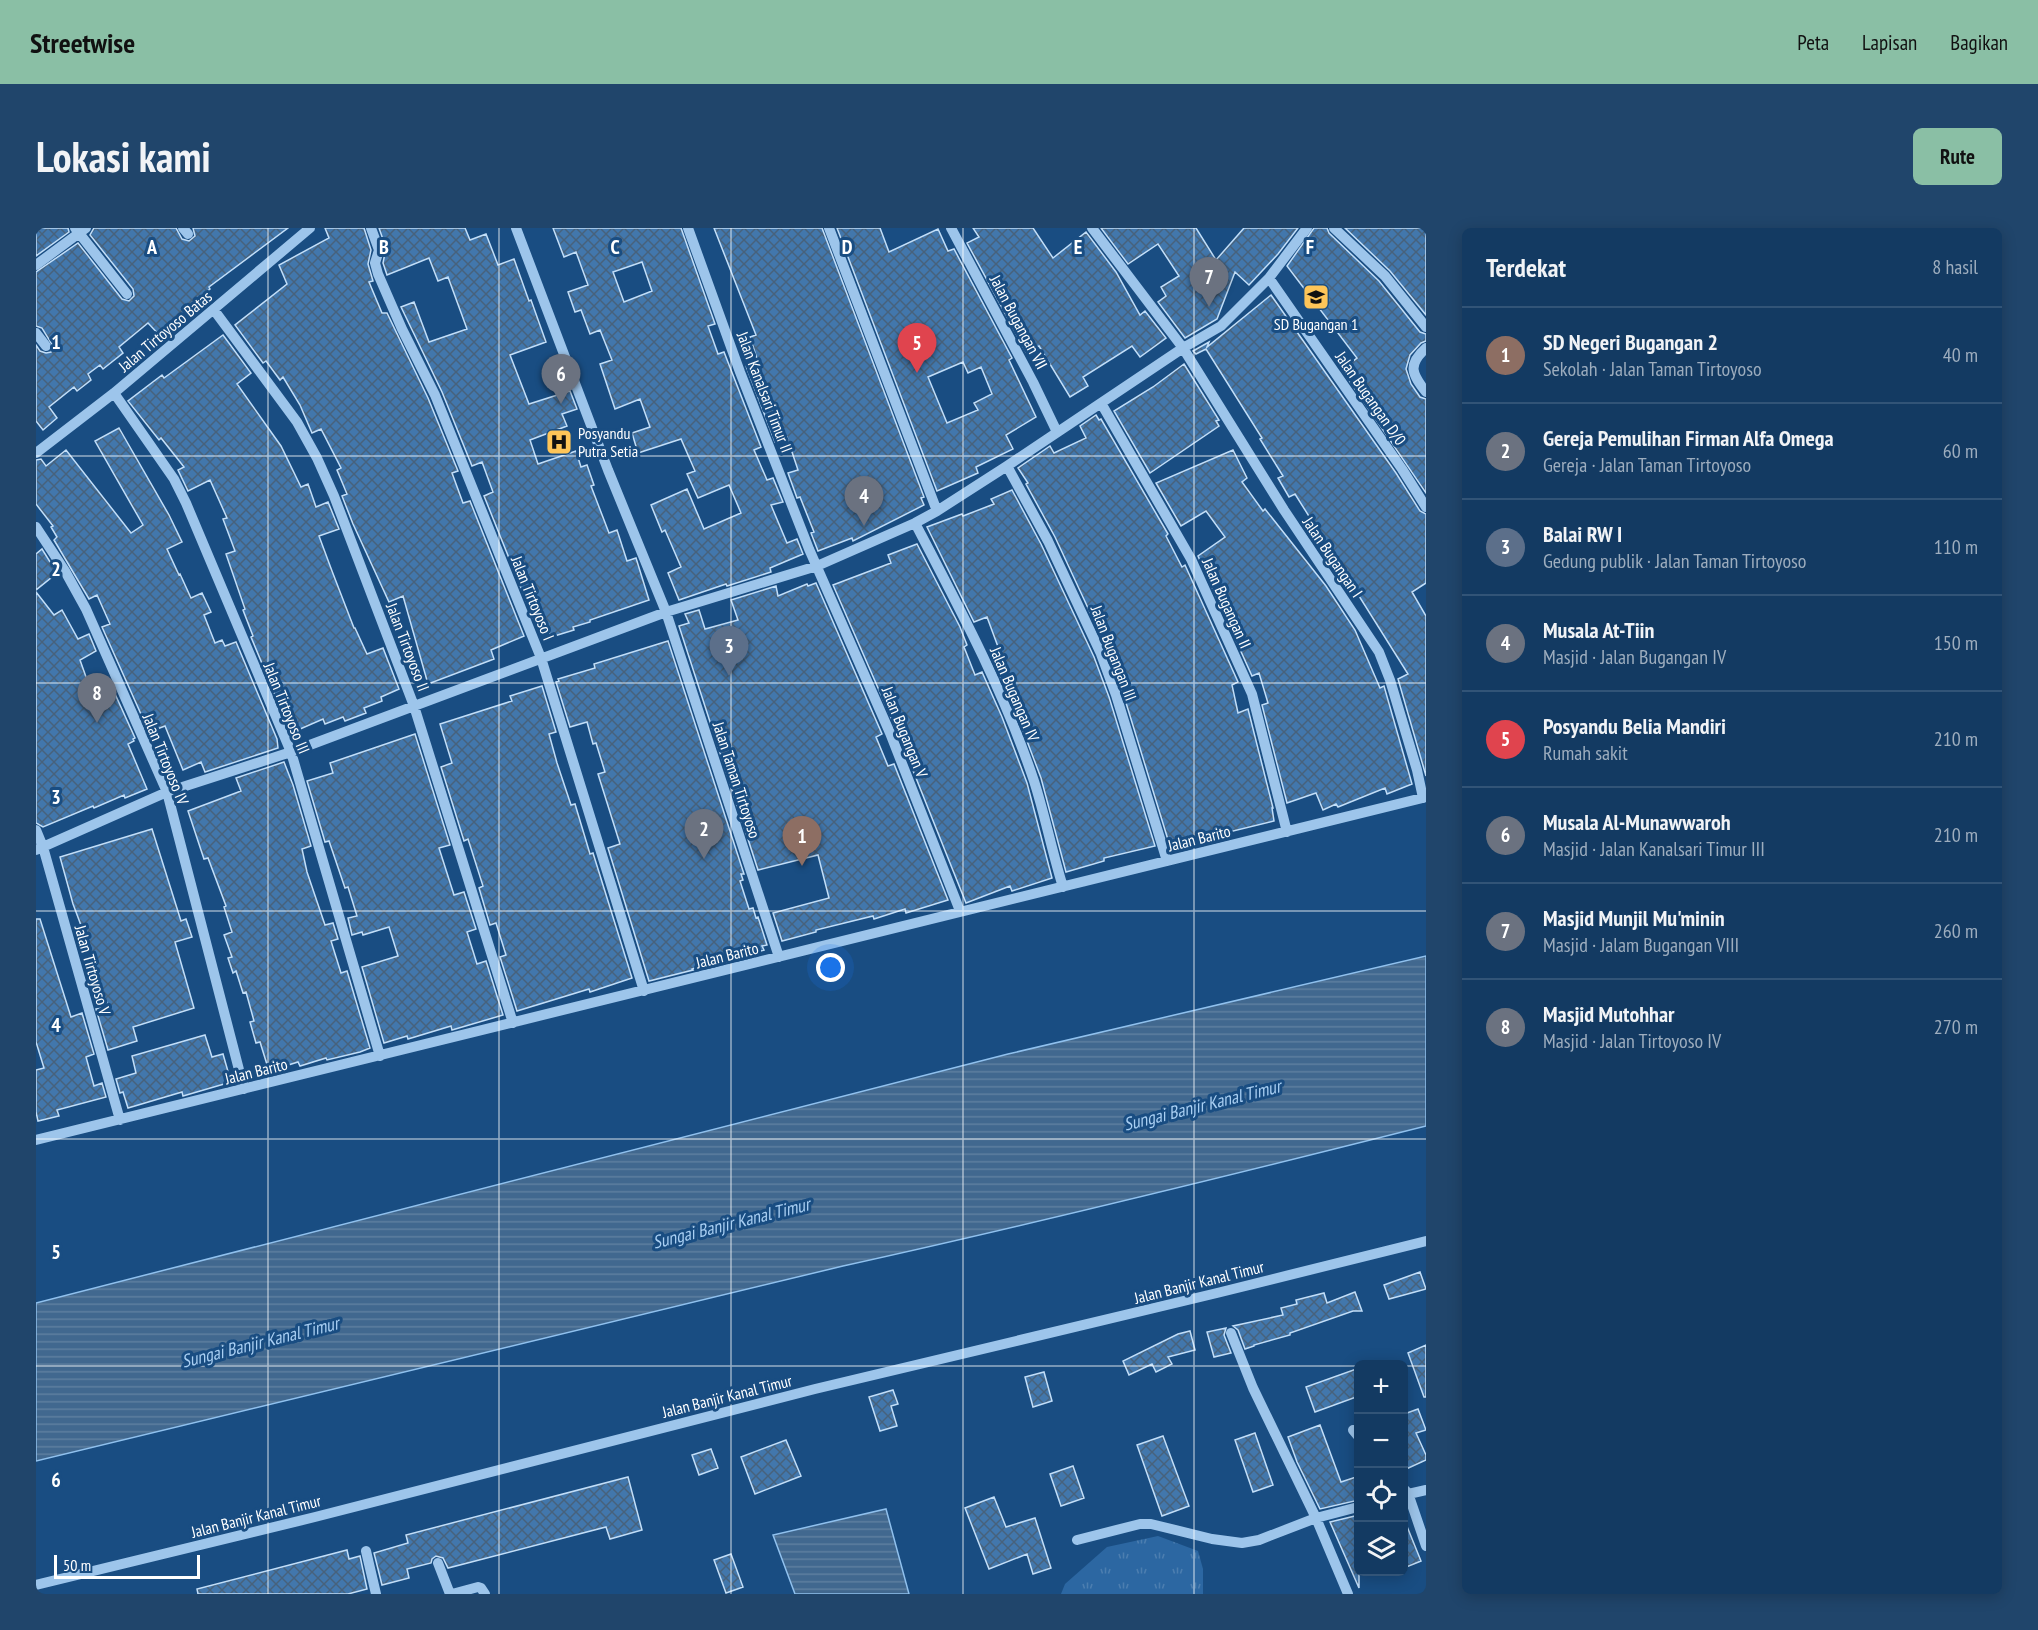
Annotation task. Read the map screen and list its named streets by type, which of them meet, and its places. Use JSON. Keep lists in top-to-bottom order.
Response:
{
  "streets": {
    "street": [
      "Jalan Bugangan VII",
      "Jalan Tirtoyoso Batas",
      "Jalan Kanalsari Timur II",
      "Jalan Bugangan D/0",
      "Jalan Bugangan I",
      "Jalan Tirtoyoso I",
      "Jalan Bugangan II",
      "Jalan Tirtoyoso II",
      "Jalan Bugangan III",
      "Jalan Bugangan IV",
      "Jalan Tirtoyoso III",
      "Jalan Bugangan V",
      "Jalan Tirtoyoso IV",
      "Jalan Taman Tirtoyoso",
      "Jalan Barito",
      "Jalan Tirtoyoso V",
      "Jalan Banjir Kanal Timur"
    ]
  },
  "crossings": [
    ["Jalan Tirtoyoso Batas", "Jalan Tirtoyoso II"],
    ["Jalan Tirtoyoso Batas", "Jalan Tirtoyoso III"],
    ["Jalan Kanalsari Timur II", "Jalan Bugangan V"],
    ["Jalan Bugangan I", "Jalan Barito"],
    ["Jalan Tirtoyoso I", "Jalan Barito"],
    ["Jalan Bugangan II", "Jalan Barito"],
    ["Jalan Tirtoyoso II", "Jalan Barito"],
    ["Jalan Bugangan III", "Jalan Barito"],
    ["Jalan Bugangan IV", "Jalan Barito"],
    ["Jalan Tirtoyoso III", "Jalan Barito"],
    ["Jalan Bugangan V", "Jalan Barito"],
    ["Jalan Tirtoyoso IV", "Jalan Barito"],
    ["Jalan Taman Tirtoyoso", "Jalan Barito"],
    ["Jalan Barito", "Jalan Tirtoyoso V"]
  ],
  "water": ["Sungai Banjir Kanal Timur"],
  "places": {
    "school or university": ["SD Bugangan 1"],
    "hospital": ["Posyandu Putra Setia"]
  },
  "scale_bar": "50 m",
  "page": {
    "header": "Streetwise",
    "nav": ["Peta", "Lapisan", "Bagikan"],
    "buttons": "Rute",
    "title": "Lokasi kami",
    "heading": ["Terdekat", "8 hasil"],
    "pins": [
      "7",
      "5",
      "6",
      "4",
      "3",
      "8",
      "2",
      "1"
    ],
    "list": [
      {
        "mark": "1",
        "name": "SD Negeri Bugangan 2",
        "note": "Sekolah · Jalan Taman Tirtoyoso",
        "value": "40 m"
      },
      {
        "mark": "2",
        "name": "Gereja Pemulihan Firman Alfa Omega",
        "note": "Gereja · Jalan Taman Tirtoyoso",
        "value": "60 m"
      },
      {
        "mark": "3",
        "name": "Balai RW I",
        "note": "Gedung publik · Jalan Taman Tirtoyoso",
        "value": "110 m"
      },
      {
        "mark": "4",
        "name": "Musala At-Tiin",
        "note": "Masjid · Jalan Bugangan IV",
        "value": "150 m"
      },
      {
        "mark": "5",
        "name": "Posyandu Belia Mandiri",
        "note": "Rumah sakit",
        "value": "210 m"
      },
      {
        "mark": "6",
        "name": "Musala Al-Munawwaroh",
        "note": "Masjid · Jalan Kanalsari Timur III",
        "value": "210 m"
      },
      {
        "mark": "7",
        "name": "Masjid Munjil Mu'minin",
        "note": "Masjid · Jalam Bugangan VIII",
        "value": "260 m"
      },
      {
        "mark": "8",
        "name": "Masjid Mutohhar",
        "note": "Masjid · Jalan Tirtoyoso IV",
        "value": "270 m"
      }
    ],
    "map_buttons": ["+", "−"],
    "scale": "50 m"
  },
  "grid": {
    "columns": [
      "A",
      "B",
      "C",
      "D",
      "E",
      "F"
    ],
    "rows": [
      "1",
      "2",
      "3",
      "4",
      "5",
      "6"
    ]
  }
}
